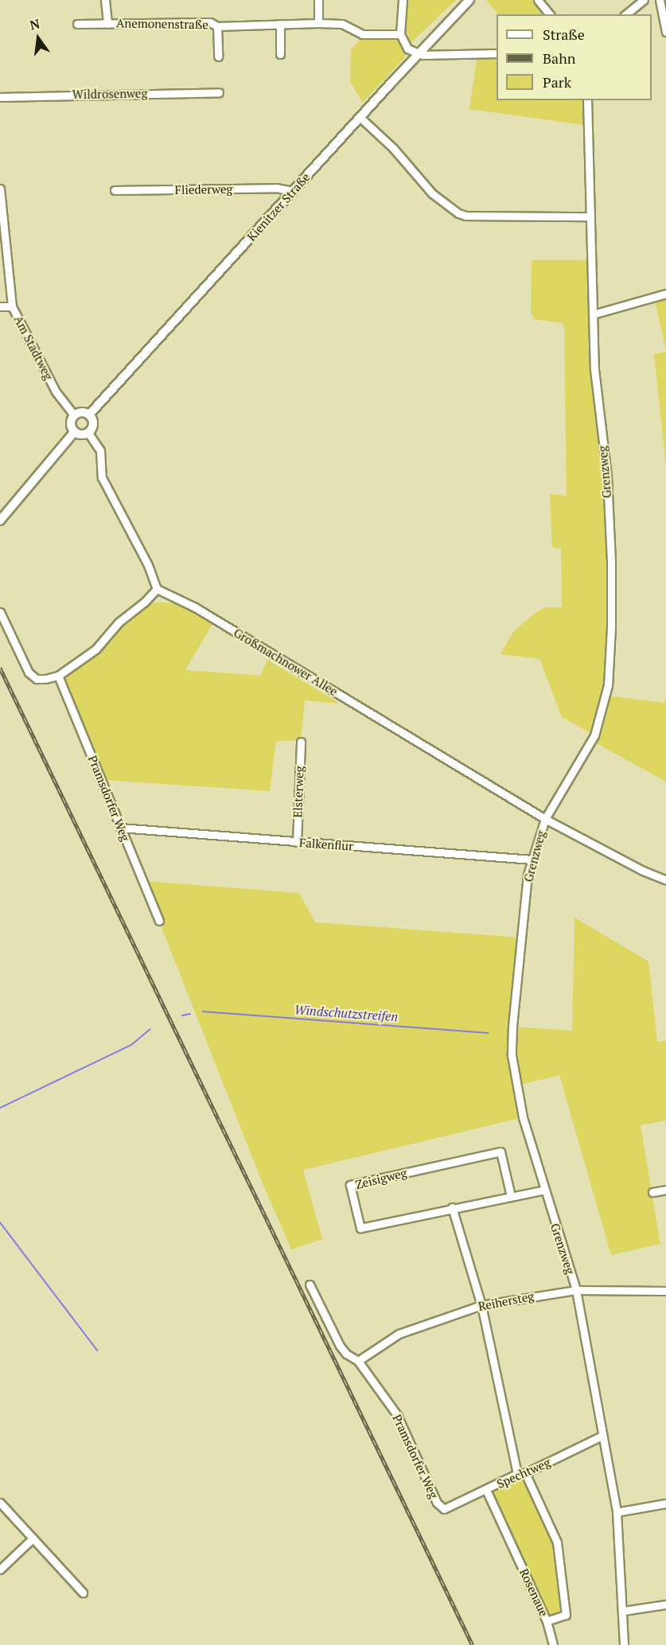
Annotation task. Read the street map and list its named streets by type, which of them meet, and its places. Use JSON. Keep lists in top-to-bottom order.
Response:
{
  "streets": {
    "street": [
      "Anemonenstraße",
      "Wildrosenweg",
      "Fliederweg",
      "Kienitzer Straße",
      "Am Stadtweg",
      "Grenzweg",
      "Großmachnower Allee",
      "Elsterweg",
      "Pramsdorfer Weg",
      "Falkenflur",
      "Zeisigweg",
      "Reihersteg",
      "Spechtweg",
      "Rosenaue"
    ]
  },
  "crossings": [
    ["Fliederweg", "Kienitzer Straße"],
    ["Kienitzer Straße", "Am Stadtweg"],
    ["Grenzweg", "Großmachnower Allee"],
    ["Grenzweg", "Falkenflur"],
    ["Grenzweg", "Zeisigweg"],
    ["Grenzweg", "Reihersteg"],
    ["Grenzweg", "Spechtweg"],
    ["Elsterweg", "Falkenflur"],
    ["Pramsdorfer Weg", "Falkenflur"],
    ["Pramsdorfer Weg", "Reihersteg"],
    ["Pramsdorfer Weg", "Spechtweg"],
    ["Spechtweg", "Rosenaue"]
  ],
  "water": ["Windschutzstreifen"],
  "legend": ["Straße", "Bahn", "Park"],
  "north": "top"
}
